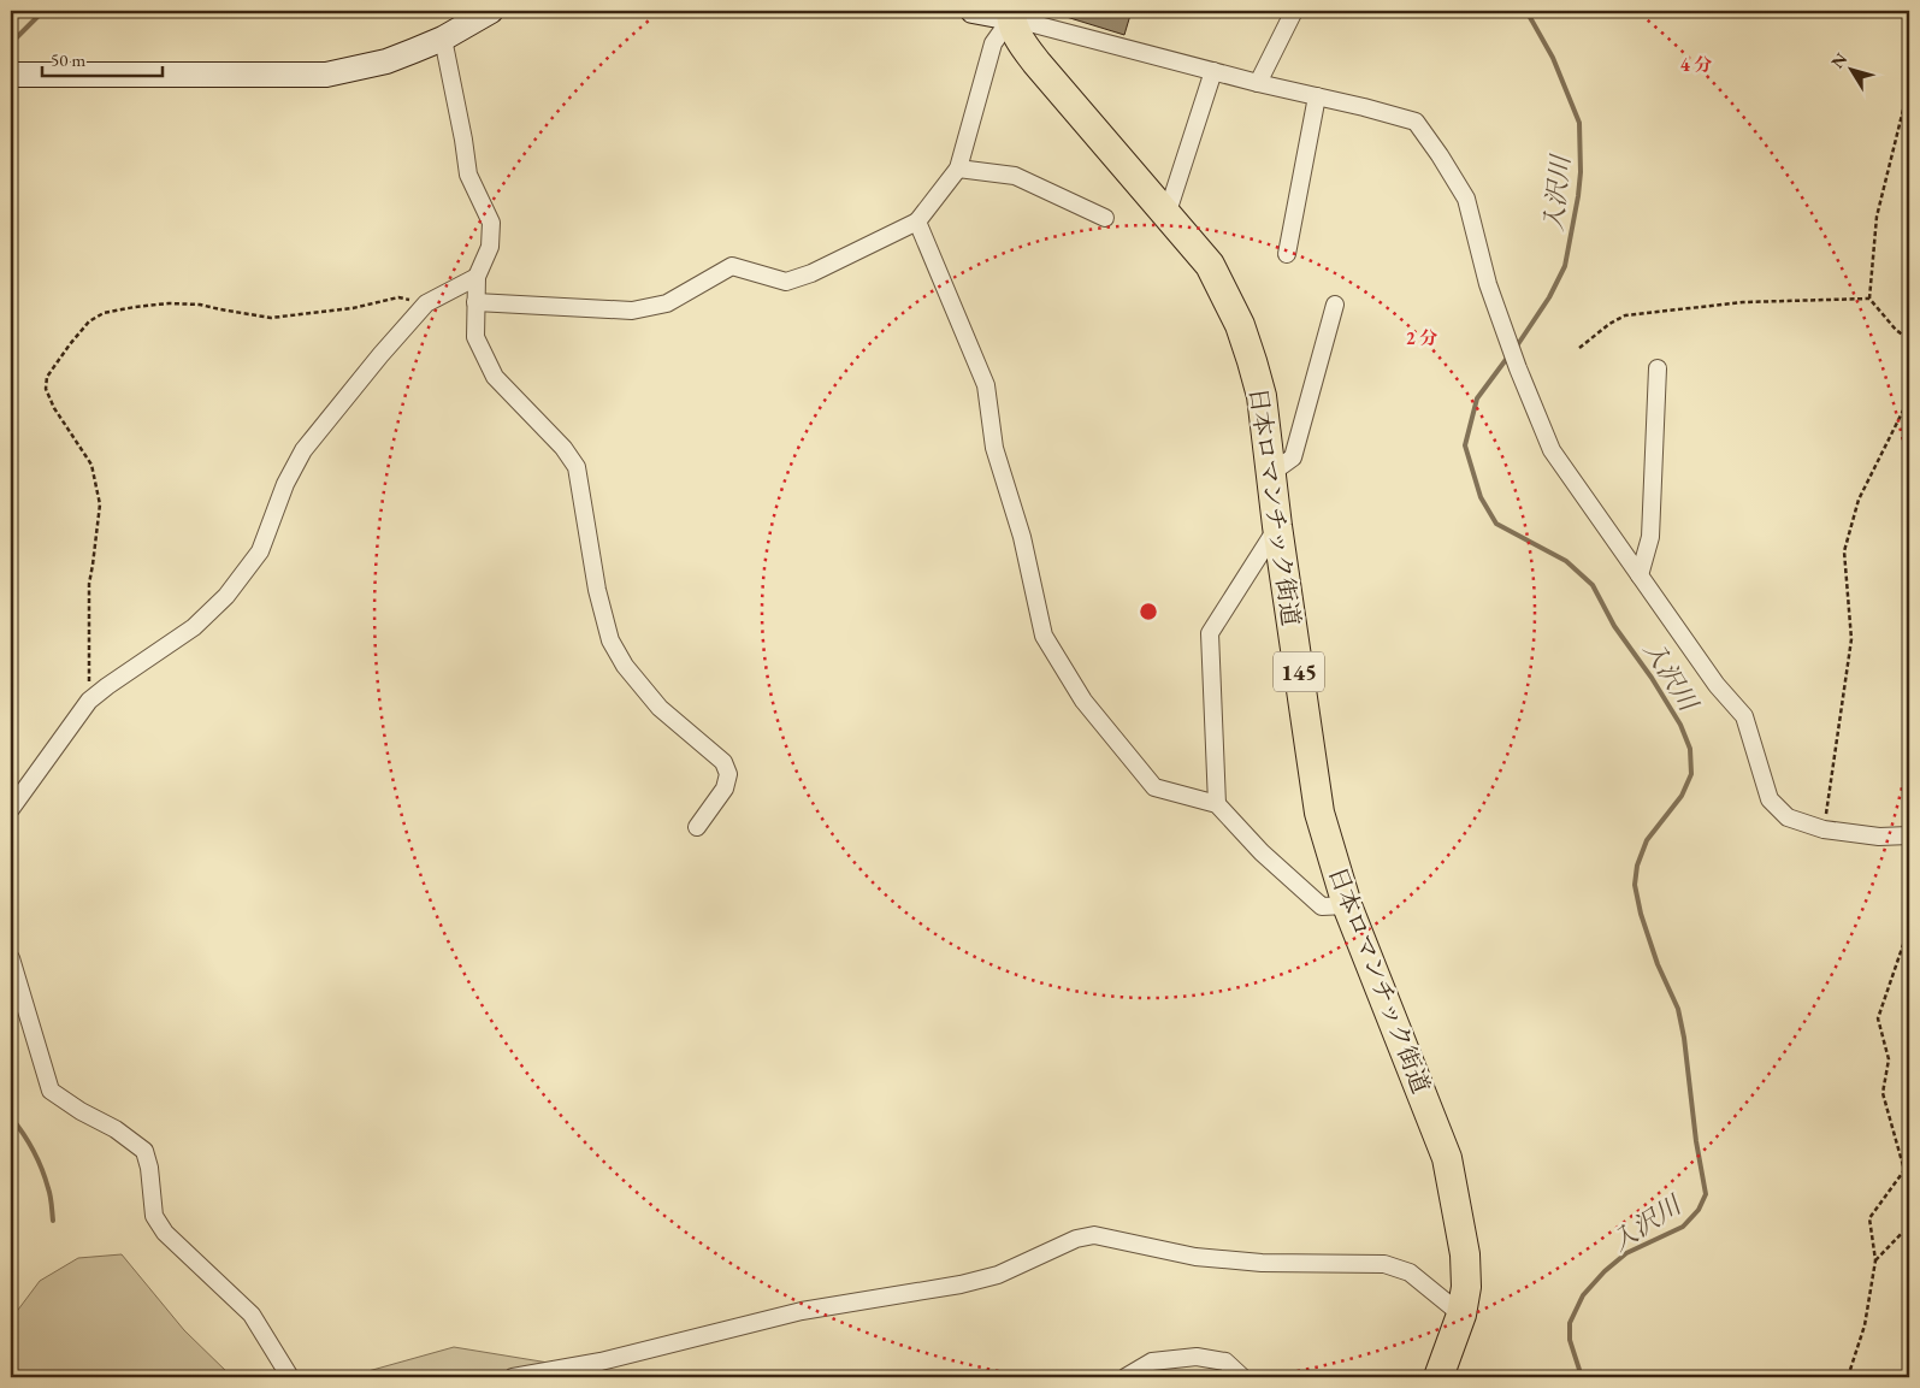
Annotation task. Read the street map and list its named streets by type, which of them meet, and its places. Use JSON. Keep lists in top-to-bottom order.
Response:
{
  "streets": {
    "highway": ["日本ロマンチック街道", "145"]
  },
  "water": ["入沢川"],
  "scale_bar": "50 m",
  "north": "top left",
  "rings": ["4 分", "2 分"]
}
